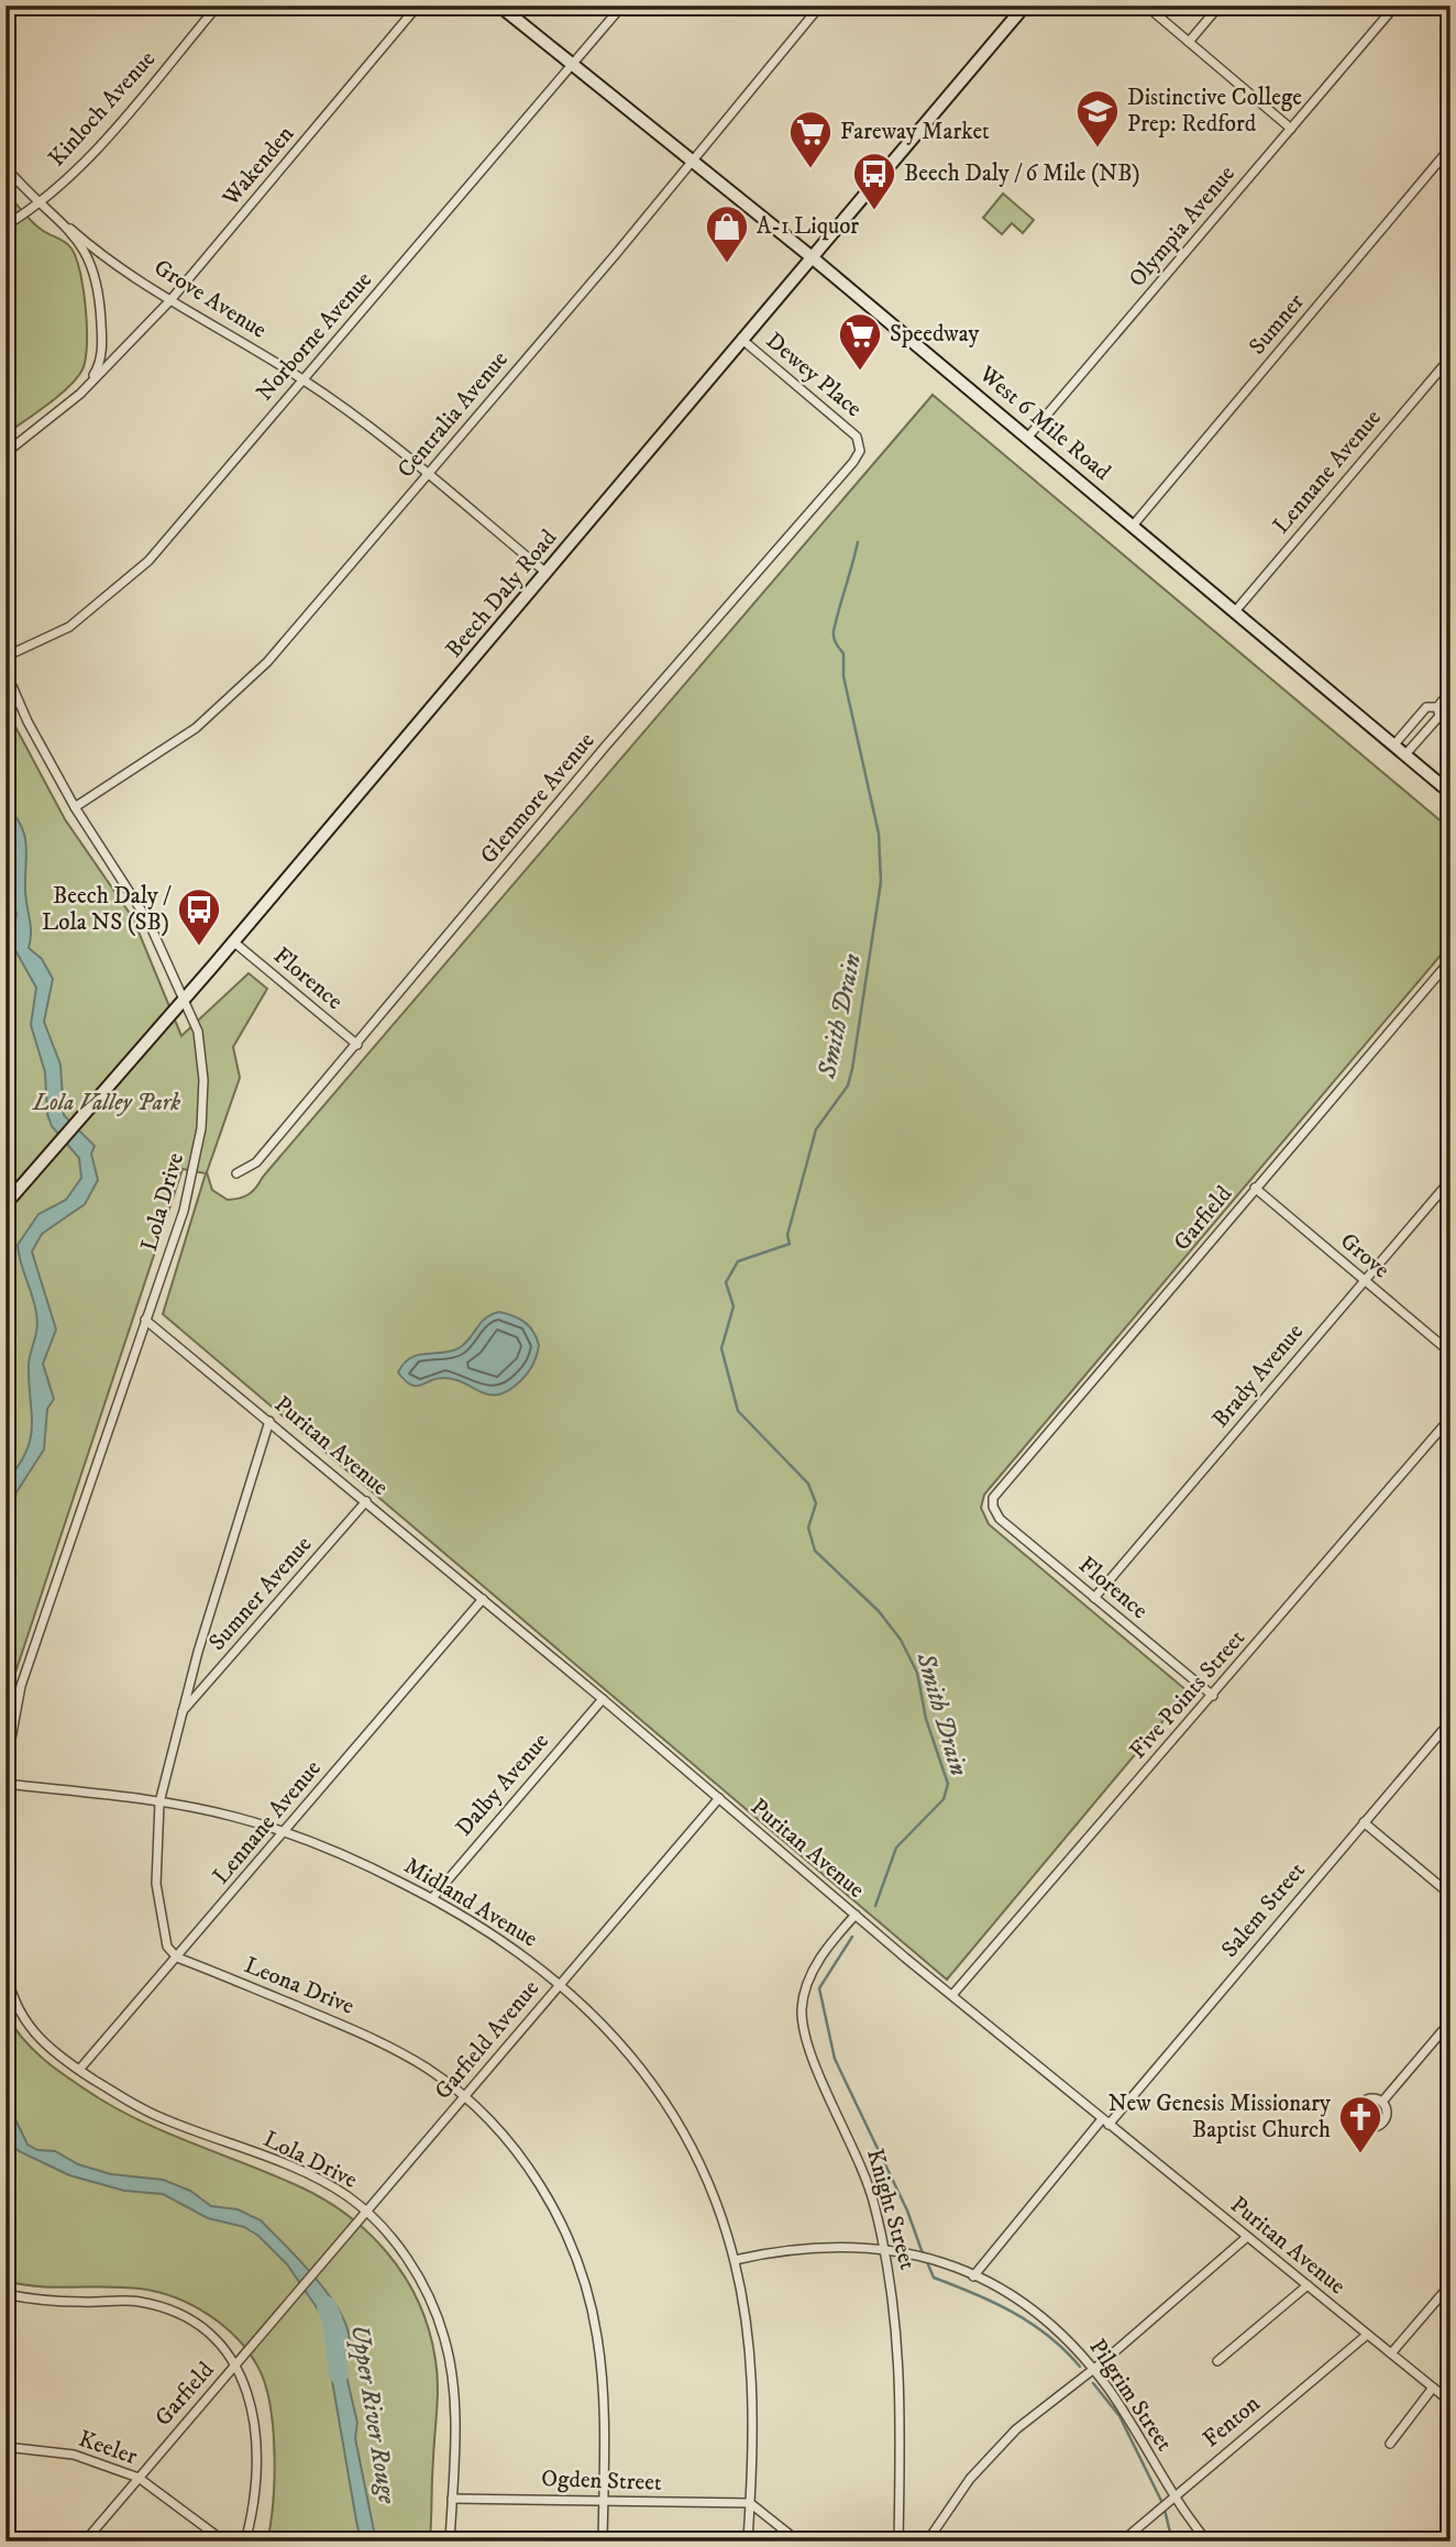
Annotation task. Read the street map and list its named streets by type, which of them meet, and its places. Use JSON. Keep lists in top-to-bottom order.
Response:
{
  "streets": {
    "main road": ["West 6 Mile Road", "Beech Daly Road"],
    "street": [
      "Kinloch Avenue",
      "Wakenden",
      "Olympia Avenue",
      "Grove Avenue",
      "Sumner",
      "Norborne Avenue",
      "Dewey Place",
      "Centralia Avenue",
      "Lennane Avenue",
      "Glenmore Avenue",
      "Florence",
      "Lola Drive",
      "Garfield",
      "Grove",
      "Brady Avenue",
      "Puritan Avenue",
      "Sumner Avenue",
      "Five Points Street",
      "Dalby Avenue",
      "Midland Avenue",
      "Salem Street",
      "Leona Drive",
      "Garfield Avenue",
      "Knight Street",
      "Pilgrim Street",
      "Fenton",
      "Keeler",
      "Ogden Street"
    ]
  },
  "crossings": [
    ["Wakenden", "Grove Avenue"],
    ["Olympia Avenue", "West 6 Mile Road"],
    ["Grove Avenue", "Norborne Avenue"],
    ["Grove Avenue", "Centralia Avenue"],
    ["Grove Avenue", "Beech Daly Road"],
    ["Sumner", "West 6 Mile Road"],
    ["Norborne Avenue", "West 6 Mile Road"],
    ["Dewey Place", "Beech Daly Road"],
    ["Dewey Place", "Glenmore Avenue"],
    ["Centralia Avenue", "West 6 Mile Road"],
    ["Centralia Avenue", "Lola Drive"],
    ["West 6 Mile Road", "Lennane Avenue"],
    ["West 6 Mile Road", "Beech Daly Road"],
    ["Lennane Avenue", "Lola Drive"],
    ["Lennane Avenue", "Puritan Avenue"],
    ["Lennane Avenue", "Midland Avenue"],
    ["Lennane Avenue", "Leona Drive"],
    ["Beech Daly Road", "Florence"],
    ["Beech Daly Road", "Lola Drive"],
    ["Glenmore Avenue", "Florence"],
    ["Florence", "Garfield"],
    ["Florence", "Brady Avenue"],
    ["Florence", "Five Points Street"],
    ["Lola Drive", "Puritan Avenue"],
    ["Lola Drive", "Garfield Avenue"],
    ["Lola Drive", "Ogden Street"],
    ["Garfield", "Grove"],
    ["Garfield", "Garfield Avenue"],
    ["Garfield", "Keeler"],
    ["Grove", "Brady Avenue"],
    ["Puritan Avenue", "Sumner Avenue"],
    ["Puritan Avenue", "Five Points Street"],
    ["Puritan Avenue", "Dalby Avenue"],
    ["Puritan Avenue", "Salem Street"],
    ["Puritan Avenue", "Garfield Avenue"],
    ["Puritan Avenue", "Knight Street"],
    ["Puritan Avenue", "Fenton"],
    ["Dalby Avenue", "Midland Avenue"],
    ["Midland Avenue", "Garfield Avenue"],
    ["Midland Avenue", "Pilgrim Street"],
    ["Midland Avenue", "Ogden Street"],
    ["Salem Street", "Pilgrim Street"],
    ["Leona Drive", "Garfield Avenue"],
    ["Leona Drive", "Ogden Street"],
    ["Knight Street", "Pilgrim Street"],
    ["Pilgrim Street", "Fenton"]
  ],
  "water": ["Smith Drain", "Upper River Rouge"],
  "parks": ["Lola Valley Park"],
  "places": {
    "school or university": ["Distinctive College Prep: Redford"],
    "supermarket": ["Fareway Market", "Speedway"],
    "bus stop": ["Beech Daly / 6 Mile (NB)", "Beech Daly / Lola NS (SB)"],
    "shop": ["A-1 Liquor"],
    "church": ["New Genesis Missionary Baptist Church"]
  }
}
